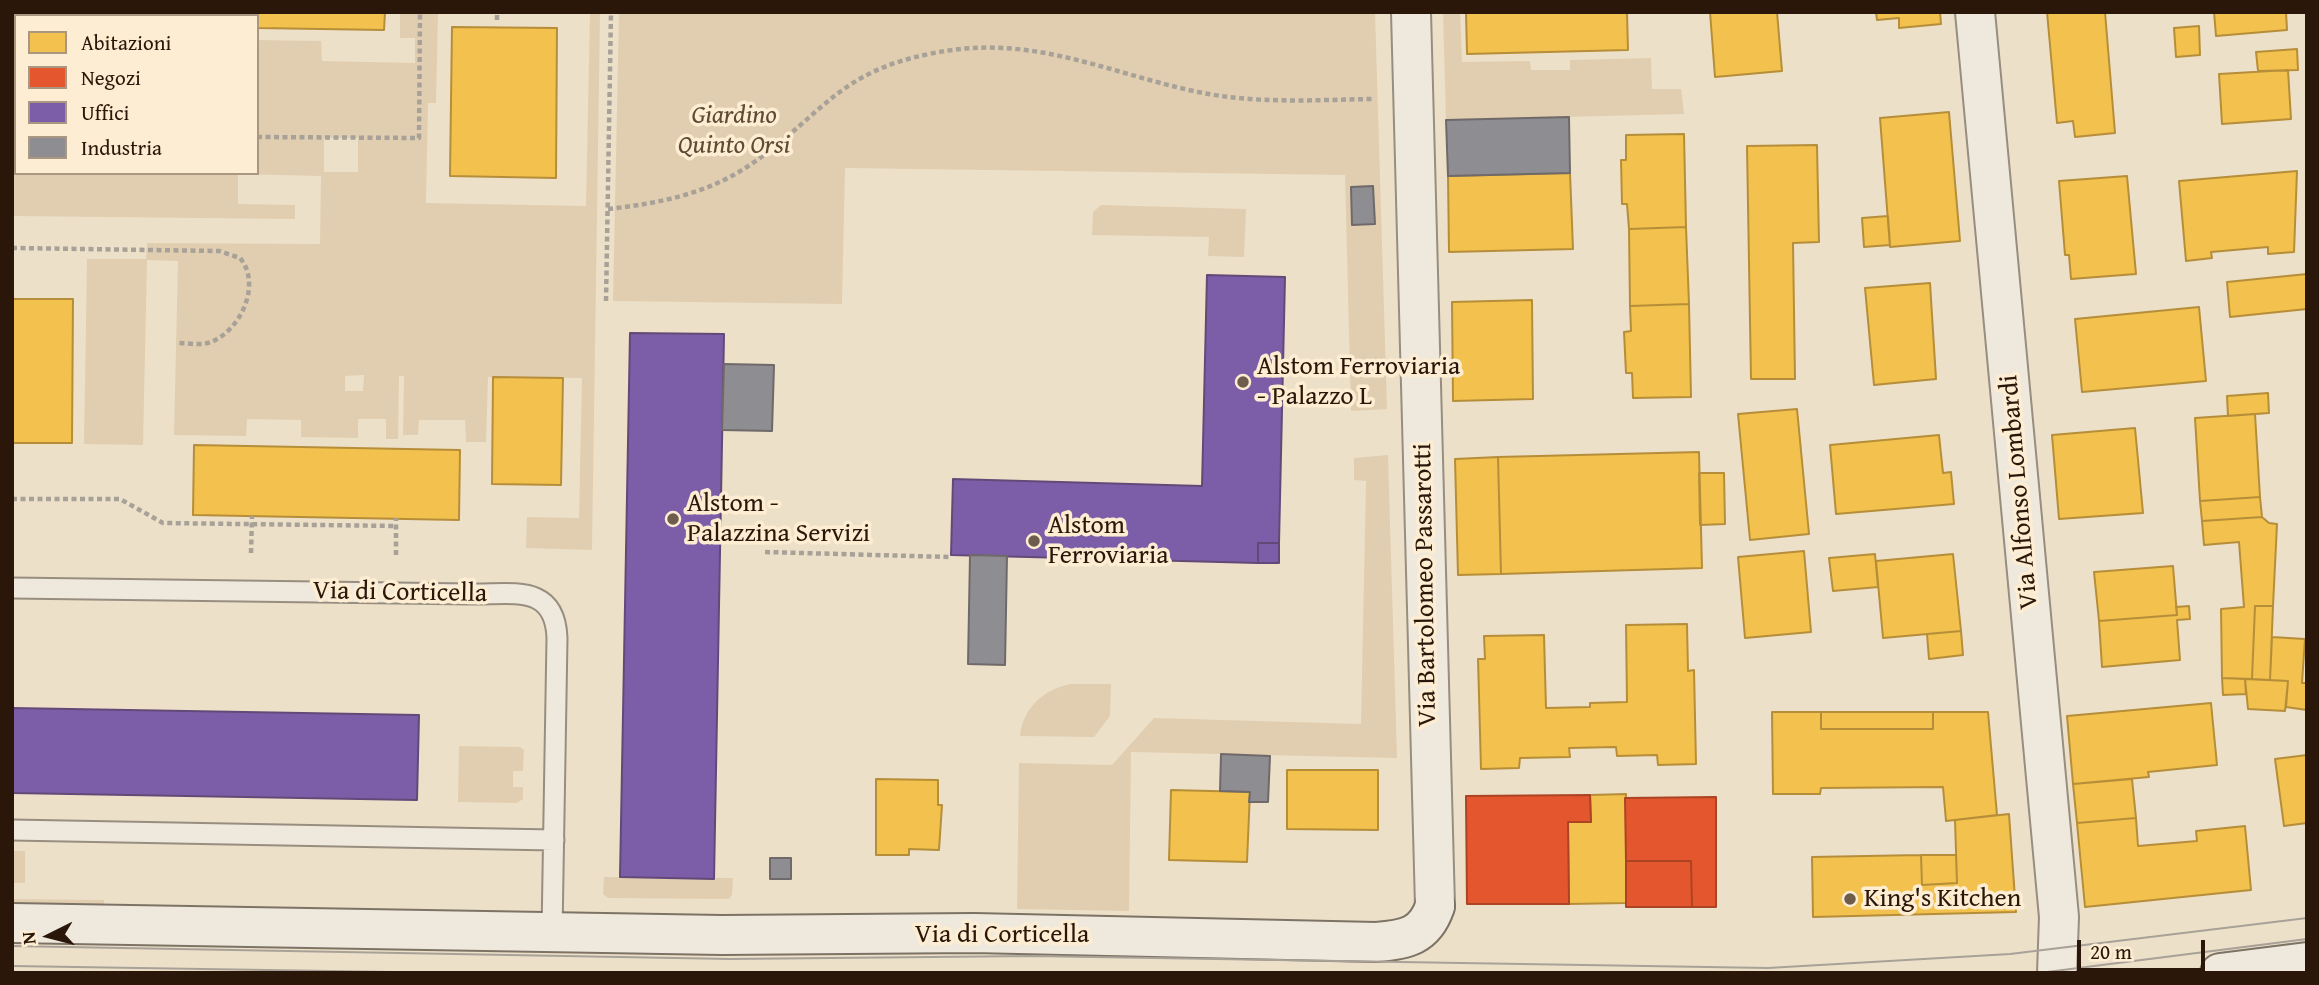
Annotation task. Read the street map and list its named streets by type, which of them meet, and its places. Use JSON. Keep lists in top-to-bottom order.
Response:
{
  "streets": {
    "street": ["Via Alfonso Lombardi", "Via Bartolomeo Passarotti", "Via di Corticella"]
  },
  "crossings": [
    ["Via Bartolomeo Passarotti", "Via di Corticella"]
  ],
  "parks": ["Giardino Quinto Orsi"],
  "places": [
    "Alstom Ferroviaria - Palazzo L",
    "Alstom - Palazzina Servizi",
    "Alstom Ferroviaria",
    "King's Kitchen"
  ],
  "legend": [
    "Abitazioni",
    "Negozi",
    "Uffici",
    "Industria"
  ],
  "scale_bar": "20 m",
  "north": "left"
}
